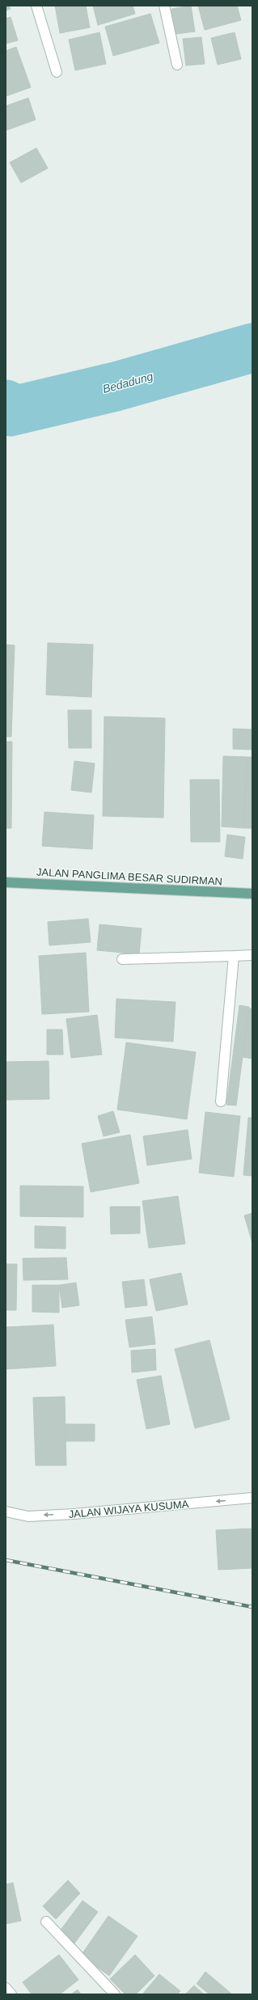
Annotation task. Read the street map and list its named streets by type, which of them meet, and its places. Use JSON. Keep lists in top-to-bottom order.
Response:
{
  "streets": {
    "main road": ["JALAN PANGLIMA BESAR SUDIRMAN"],
    "street": ["JALAN WIJAYA KUSUMA"]
  },
  "one_way": ["JALAN WIJAYA KUSUMA"],
  "water": ["Bedadung"]
}
